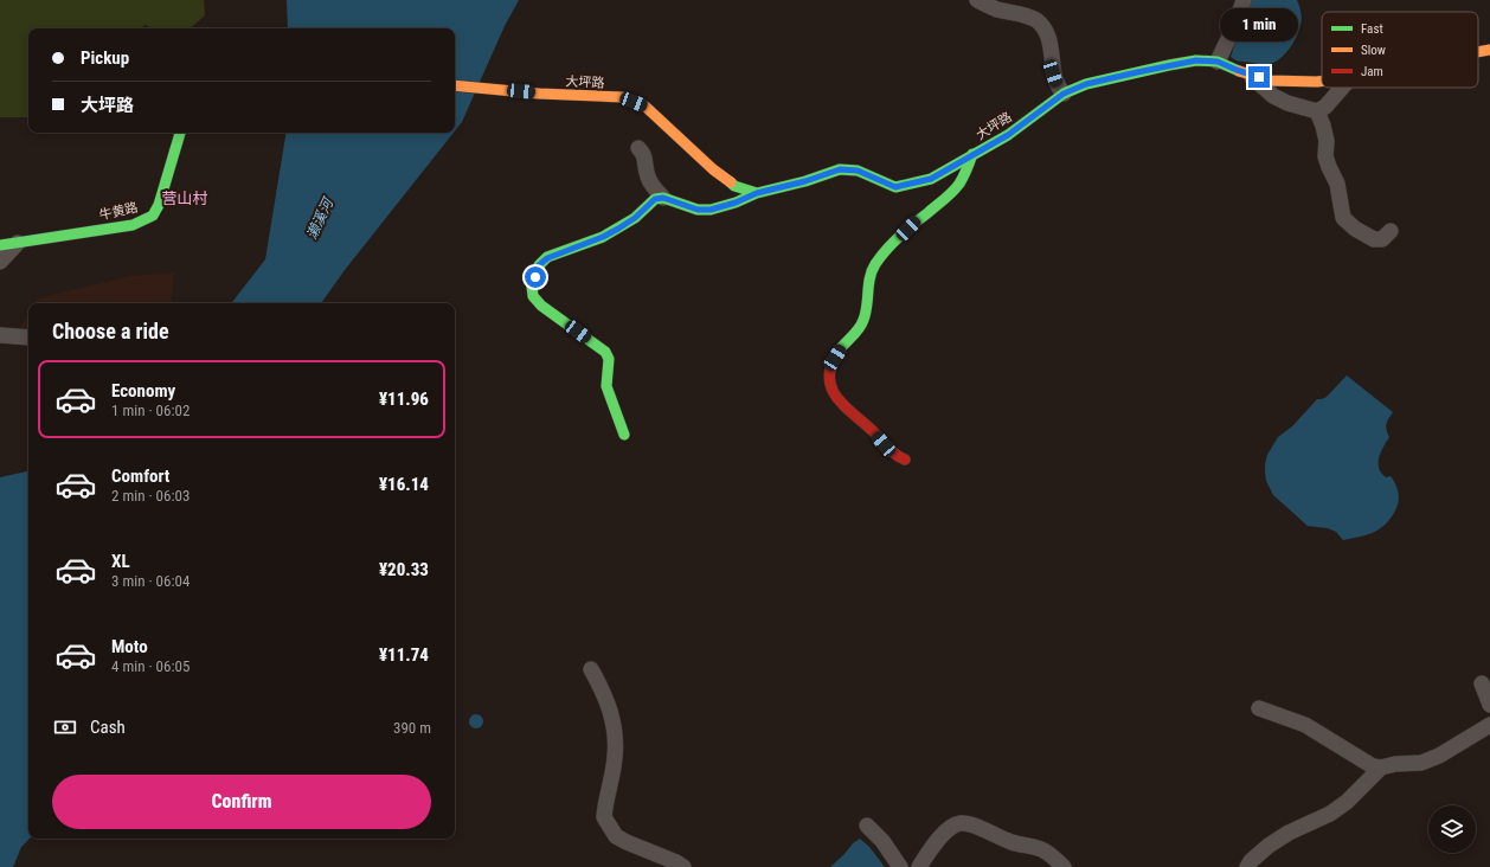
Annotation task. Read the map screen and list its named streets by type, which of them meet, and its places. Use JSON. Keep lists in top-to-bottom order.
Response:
{
  "streets": {
    "main road": ["大坪路", "牛黄路"]
  },
  "districts": ["营山村"],
  "water": ["濑溪河"],
  "legend": ["Fast", "Slow", "Jam"],
  "page": {
    "bubble": "1 min",
    "banner": ["Pickup", "大坪路"],
    "heading": "Choose a ride",
    "list": [
      {
        "name": "Economy",
        "note": "1 min · 06:02",
        "value": "¥11.96"
      },
      {
        "name": "Comfort",
        "note": "2 min · 06:03",
        "value": "¥16.14"
      },
      {
        "name": "XL",
        "note": "3 min · 06:04",
        "value": "¥20.33"
      },
      {
        "name": "Moto",
        "note": "4 min · 06:05",
        "value": "¥11.74"
      }
    ],
    "pay": ["Cash", "390 m"],
    "buttons": "Confirm"
  }
}
